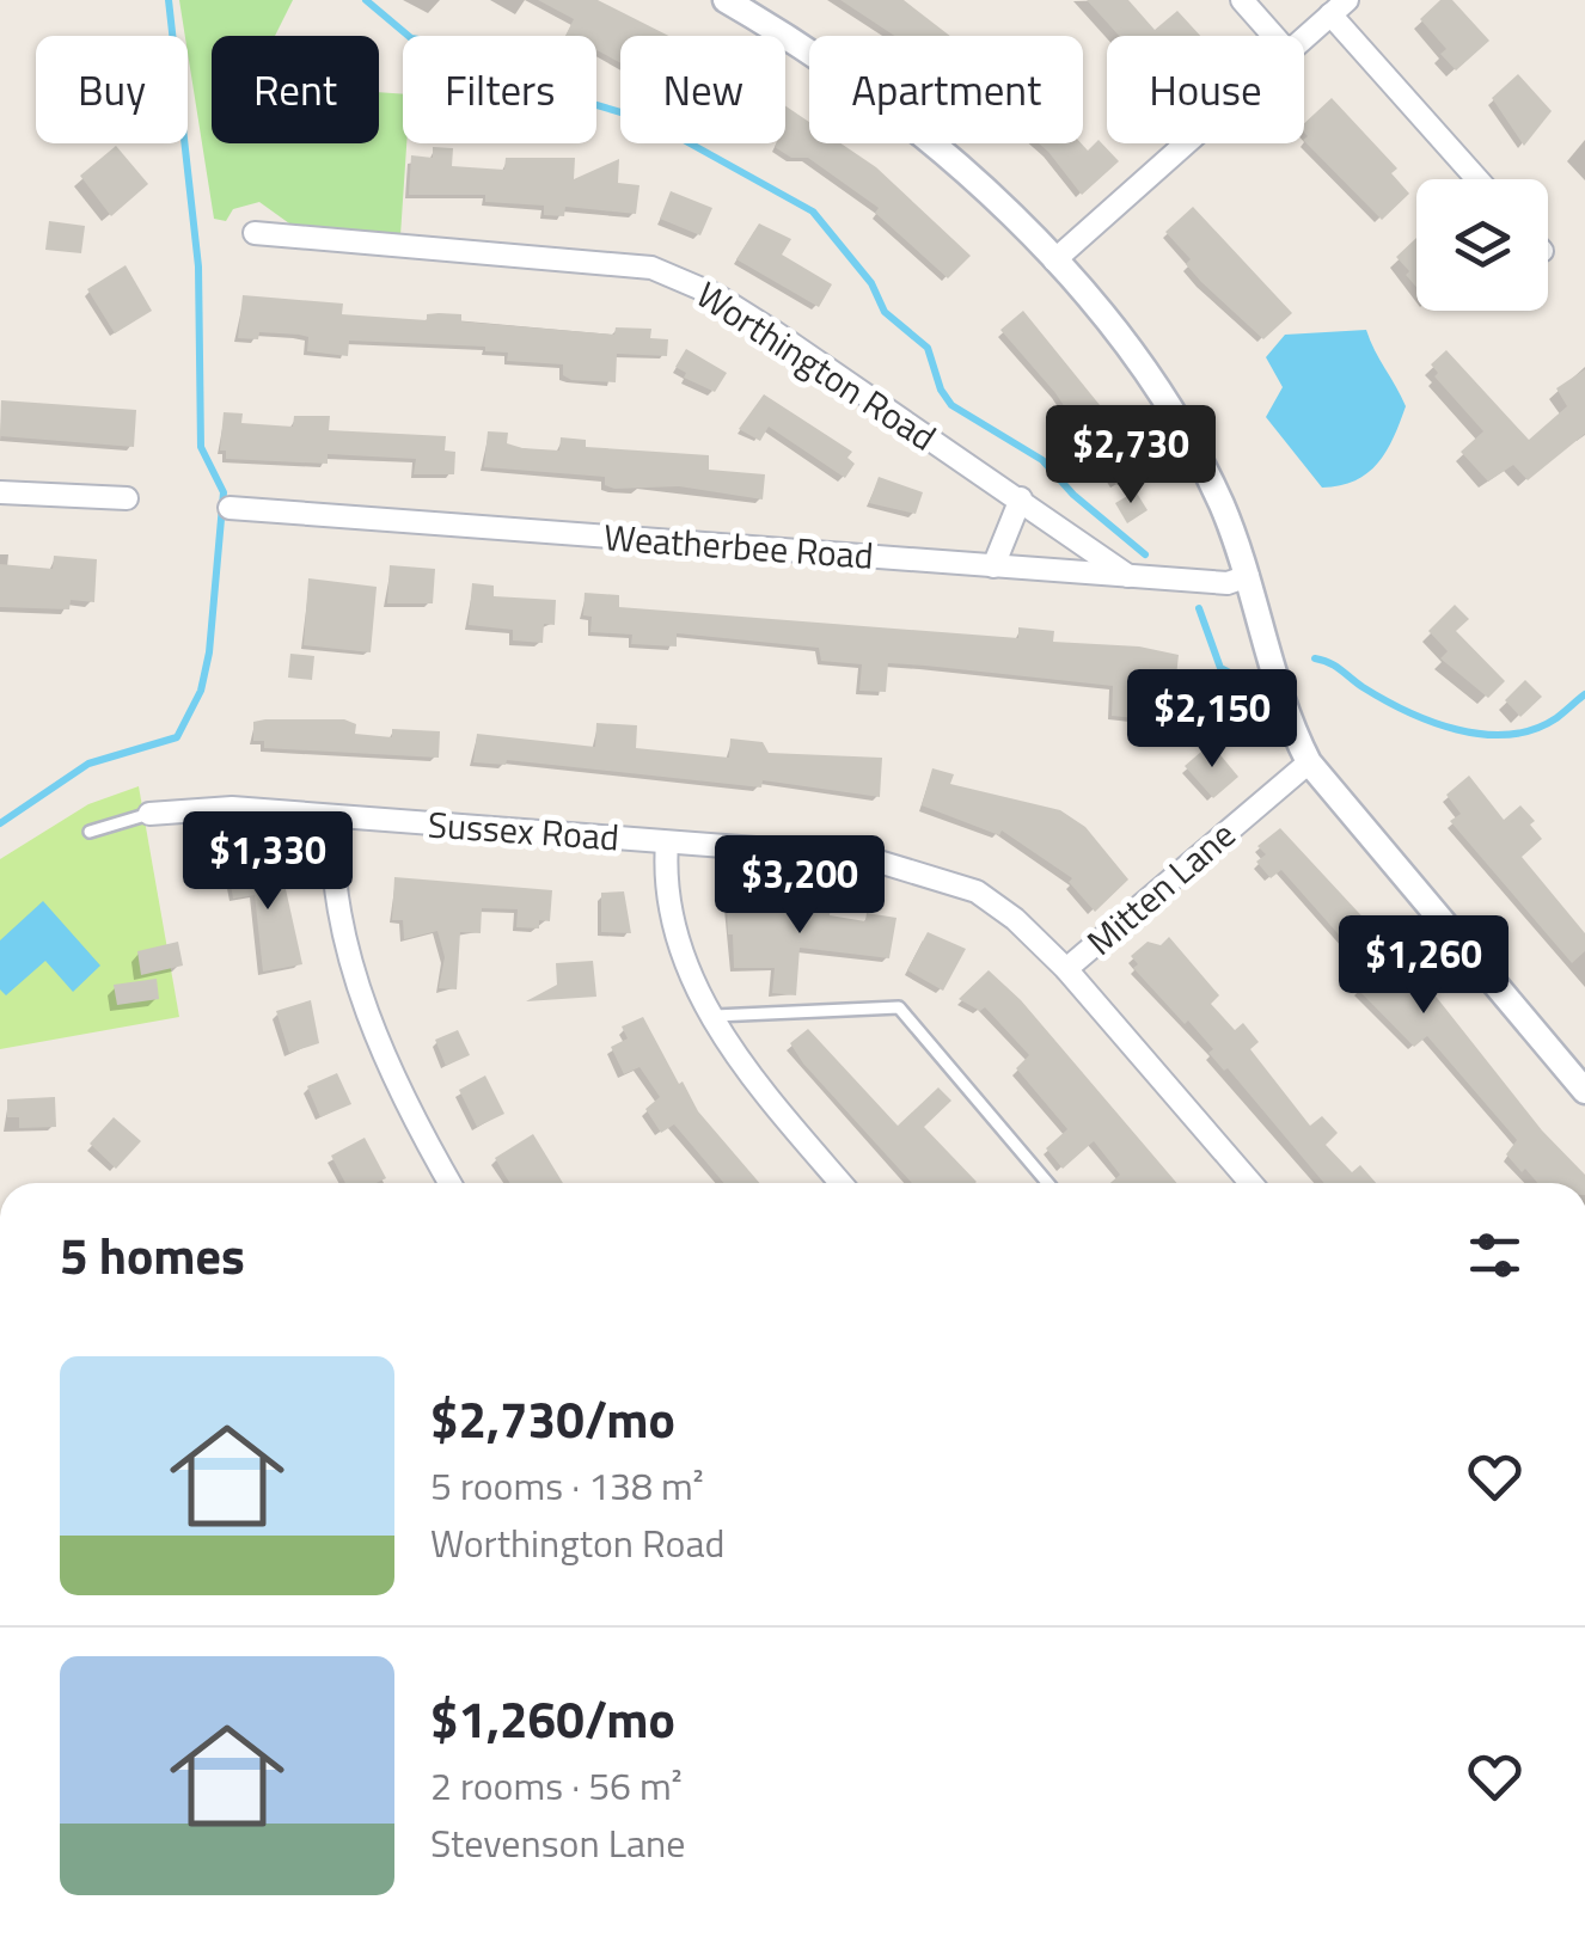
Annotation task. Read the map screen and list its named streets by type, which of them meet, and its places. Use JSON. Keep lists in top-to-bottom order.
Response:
{
  "streets": {
    "street": [
      "Worthington Road",
      "Weatherbee Road",
      "Sussex Road",
      "Mitten Lane"
    ]
  },
  "crossings": [
    ["Worthington Road", "Weatherbee Road"],
    ["Sussex Road", "Mitten Lane"]
  ],
  "page": {
    "chip": [
      "Buy",
      "Rent",
      "Filters",
      "New",
      "Apartment",
      "House"
    ],
    "price": [
      "$2,730",
      "$2,150",
      "$1,330",
      "$3,200",
      "$1,260"
    ],
    "heading": "5 homes",
    "list": [
      {
        "name": "$2,730/mo",
        "note": "5 rooms · 138 m² · Worthington Road"
      },
      {
        "name": "$1,260/mo",
        "note": "2 rooms · 56 m² · Stevenson Lane"
      }
    ]
  }
}
